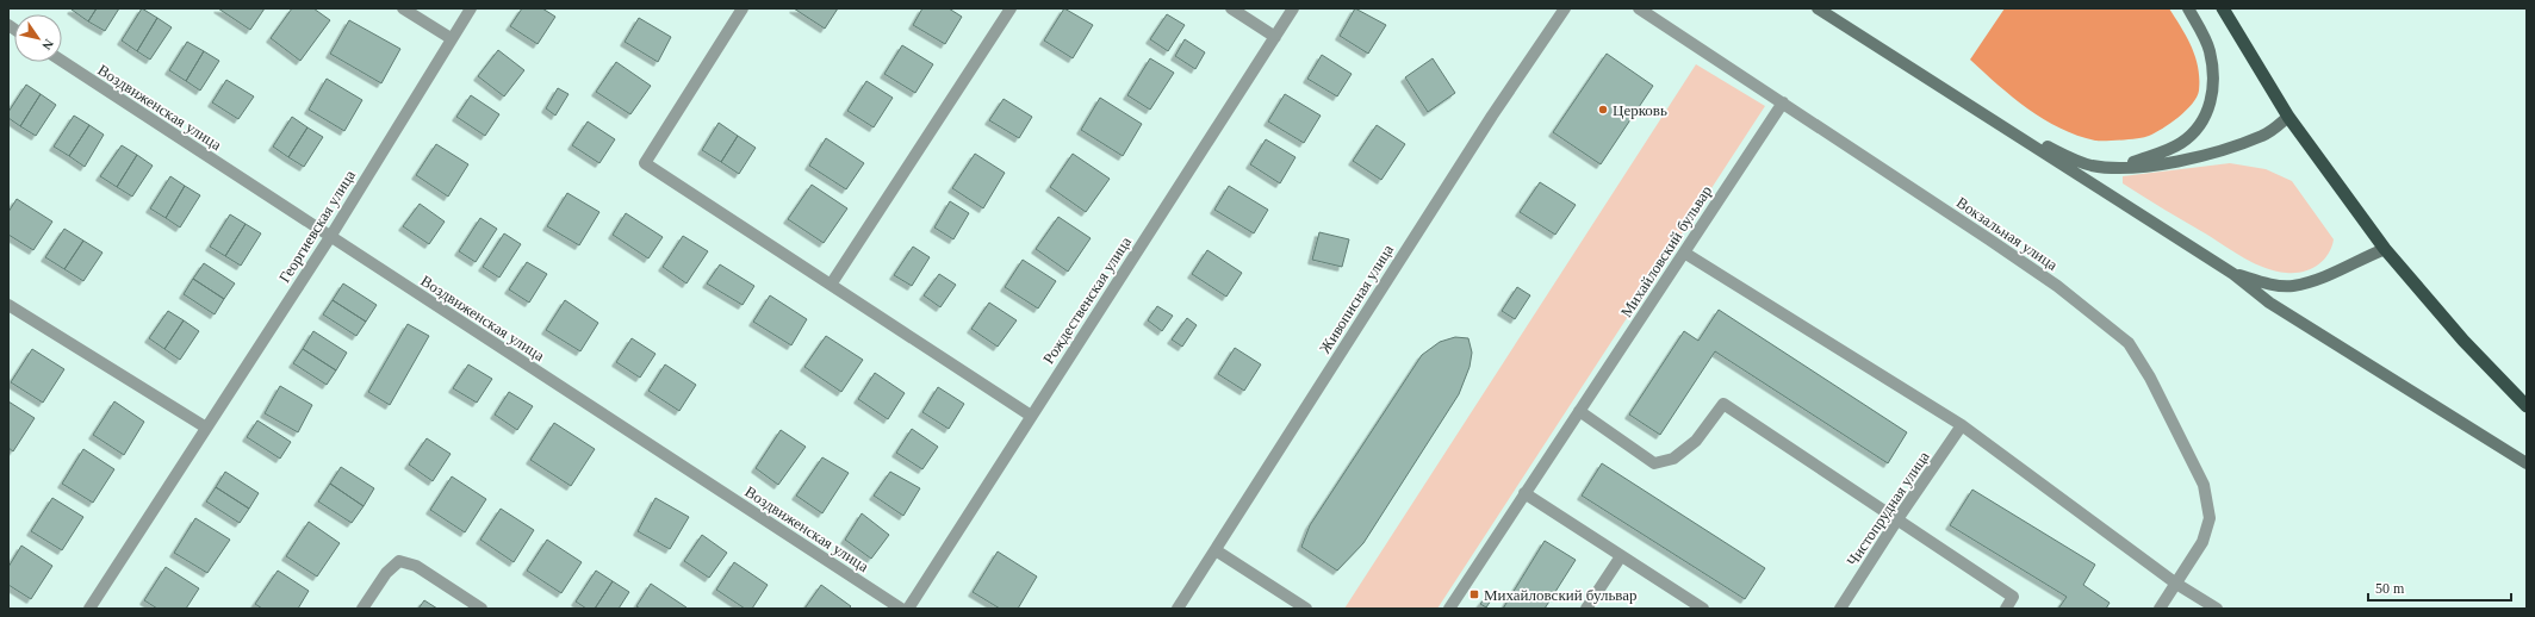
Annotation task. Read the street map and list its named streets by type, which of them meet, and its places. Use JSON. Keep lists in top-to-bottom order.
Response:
{
  "streets": {
    "street": [
      "Воздвиженская улица",
      "Георгиевская улица",
      "Вокзальная улица",
      "Михайловский бульвар",
      "Живописная улица",
      "Рождественская улица",
      "Чистопрудная улица"
    ]
  },
  "crossings": [
    ["Воздвиженская улица", "Георгиевская улица"],
    ["Вокзальная улица", "Михайловский бульвар"]
  ],
  "places": {
    "other": ["Церковь"],
    "transit": ["Михайловский бульвар"]
  },
  "scale_bar": "50 m",
  "north": "bottom right"
}
